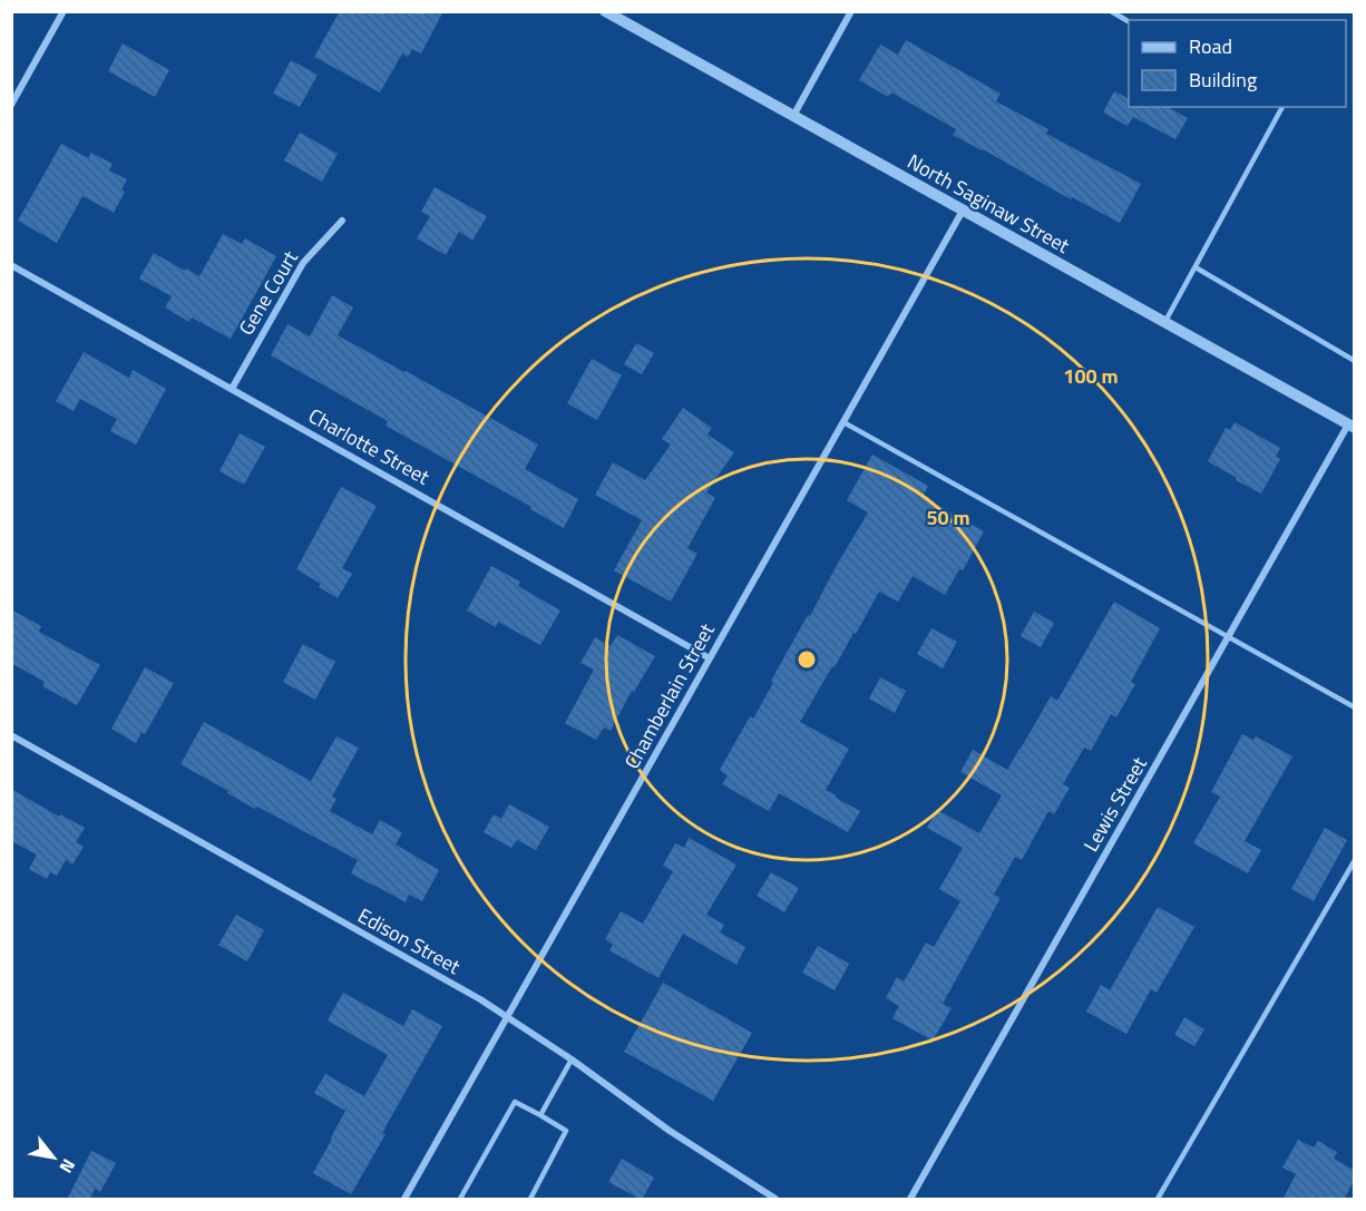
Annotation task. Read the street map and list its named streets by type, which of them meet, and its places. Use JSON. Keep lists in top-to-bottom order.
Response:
{
  "streets": {
    "street": [
      "North Saginaw Street",
      "Gene Court",
      "Charlotte Street",
      "Chamberlain Street",
      "Lewis Street",
      "Edison Street"
    ]
  },
  "crossings": [
    ["North Saginaw Street", "Chamberlain Street"],
    ["North Saginaw Street", "Lewis Street"],
    ["Gene Court", "Charlotte Street"],
    ["Charlotte Street", "Chamberlain Street"],
    ["Chamberlain Street", "Edison Street"]
  ],
  "legend": ["Road", "Building"],
  "north": "bottom right",
  "rings": ["100 m", "50 m"]
}
